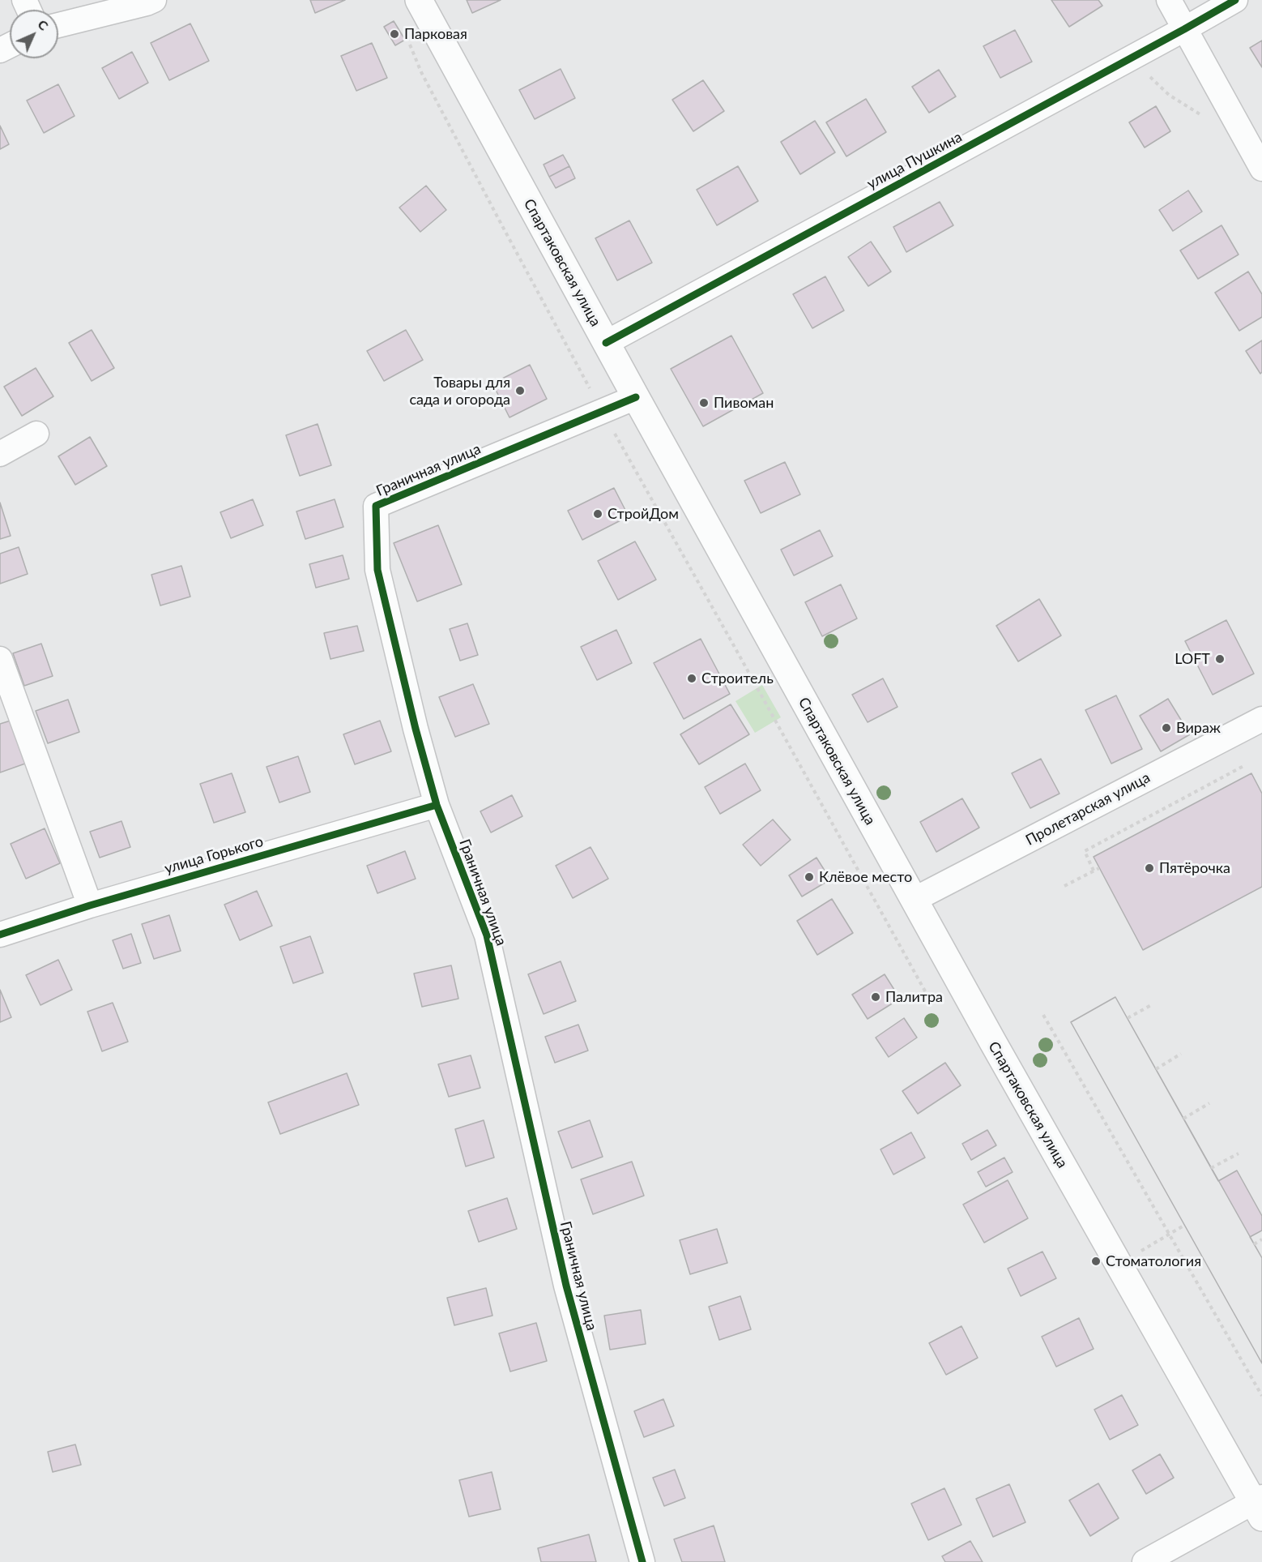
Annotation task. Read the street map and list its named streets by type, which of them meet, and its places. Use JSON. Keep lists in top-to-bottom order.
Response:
{
  "streets": {
    "main road": ["Спартаковская улица"],
    "street": [
      "улица Пушкина",
      "Граничная улица",
      "Пролетарская улица",
      "улица Горького"
    ]
  },
  "crossings": [
    ["улица Пушкина", "Спартаковская улица"],
    ["Спартаковская улица", "Граничная улица"],
    ["Спартаковская улица", "Пролетарская улица"],
    ["Граничная улица", "улица Горького"]
  ],
  "places": [
    "Парковая",
    "Товары для сада и огорода",
    "Пивоман",
    "СтройДом",
    "LOFT",
    "Строитель",
    "Вираж",
    "Пятёрочка",
    "Клёвое место",
    "Палитра",
    "Стоматология"
  ],
  "north": "top right"
}
